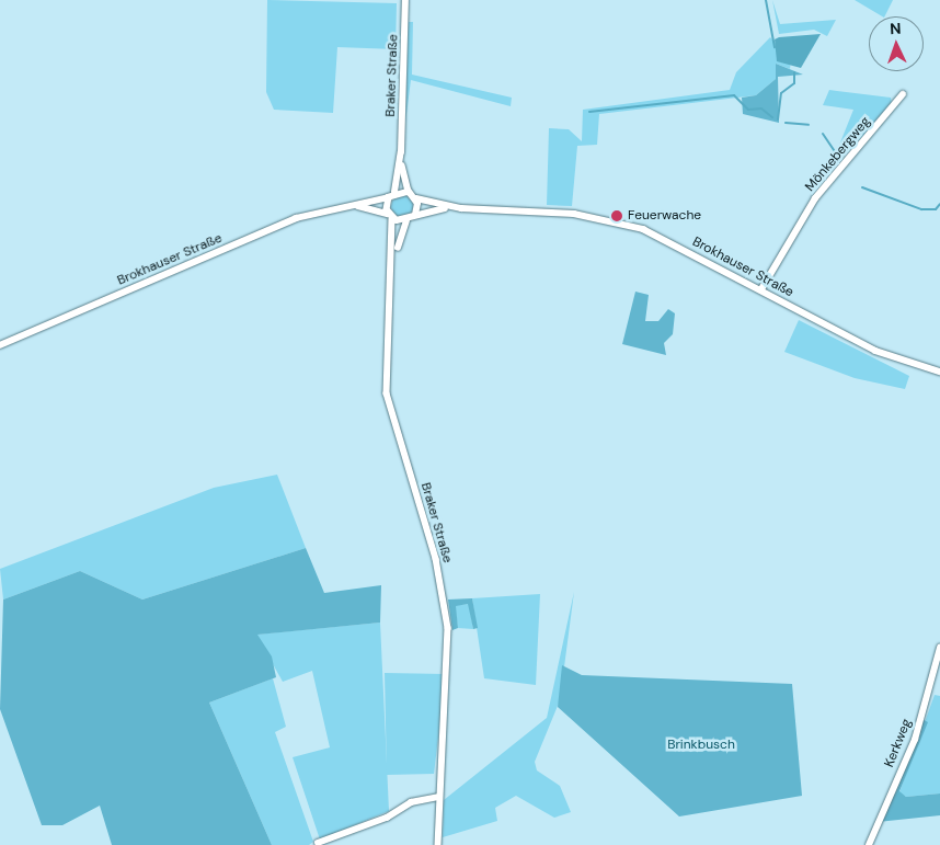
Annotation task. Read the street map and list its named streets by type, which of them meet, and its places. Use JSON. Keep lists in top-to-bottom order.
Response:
{
  "streets": {
    "street": [
      "Braker Straße",
      "Mönkebergweg",
      "Brokhauser Straße",
      "Kerkweg"
    ]
  },
  "crossings": [
    ["Braker Straße", "Brokhauser Straße"],
    ["Mönkebergweg", "Brokhauser Straße"]
  ],
  "parks": ["Brinkbusch"],
  "places": ["Feuerwache"],
  "north": "top"
}
